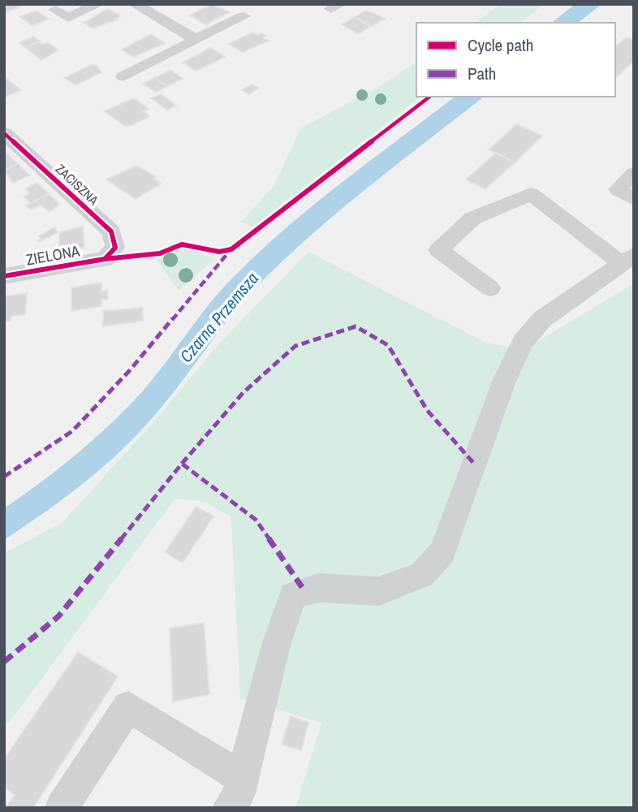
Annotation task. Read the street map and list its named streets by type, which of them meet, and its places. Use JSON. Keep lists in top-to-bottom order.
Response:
{
  "streets": {
    "street": ["ZACISZNA", "ZIELONA"]
  },
  "crossings": [
    ["ZACISZNA", "ZIELONA"]
  ],
  "water": ["Czarna Przemsza"],
  "legend": ["Cycle path", "Path"]
}
